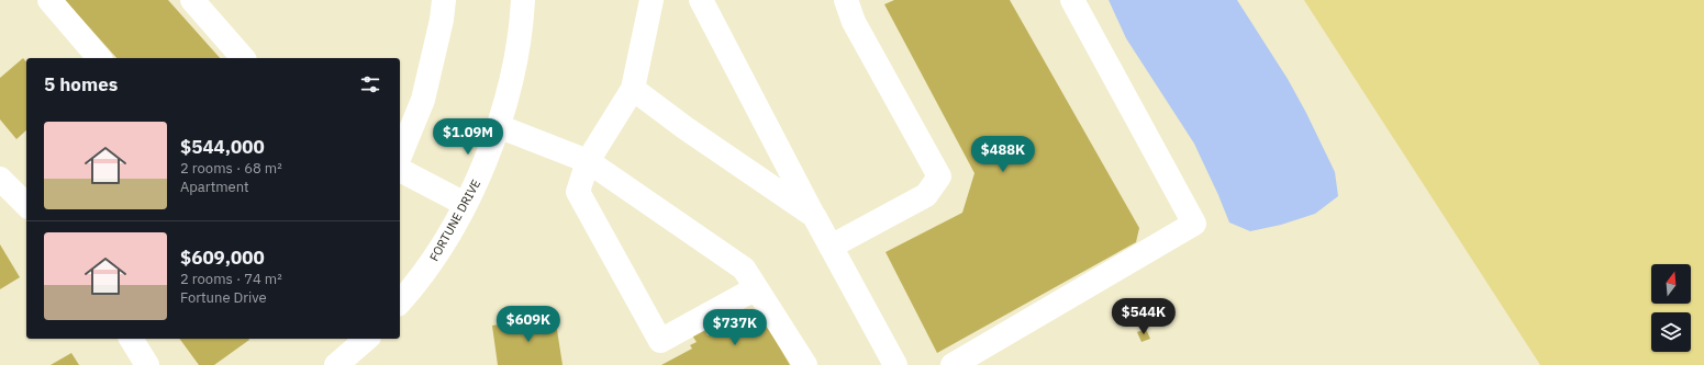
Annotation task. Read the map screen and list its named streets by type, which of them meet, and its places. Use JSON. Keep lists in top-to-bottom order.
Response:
{
  "streets": {
    "street": ["FORTUNE DRIVE"]
  },
  "north": "top",
  "page": {
    "heading": "5 homes",
    "list": [
      {
        "name": "$544,000",
        "note": "2 rooms · 68 m² · Apartment"
      },
      {
        "name": "$609,000",
        "note": "2 rooms · 74 m² · Fortune Drive"
      }
    ],
    "price": [
      "$1.09M",
      "$488K",
      "$544K",
      "$609K",
      "$737K"
    ]
  }
}
